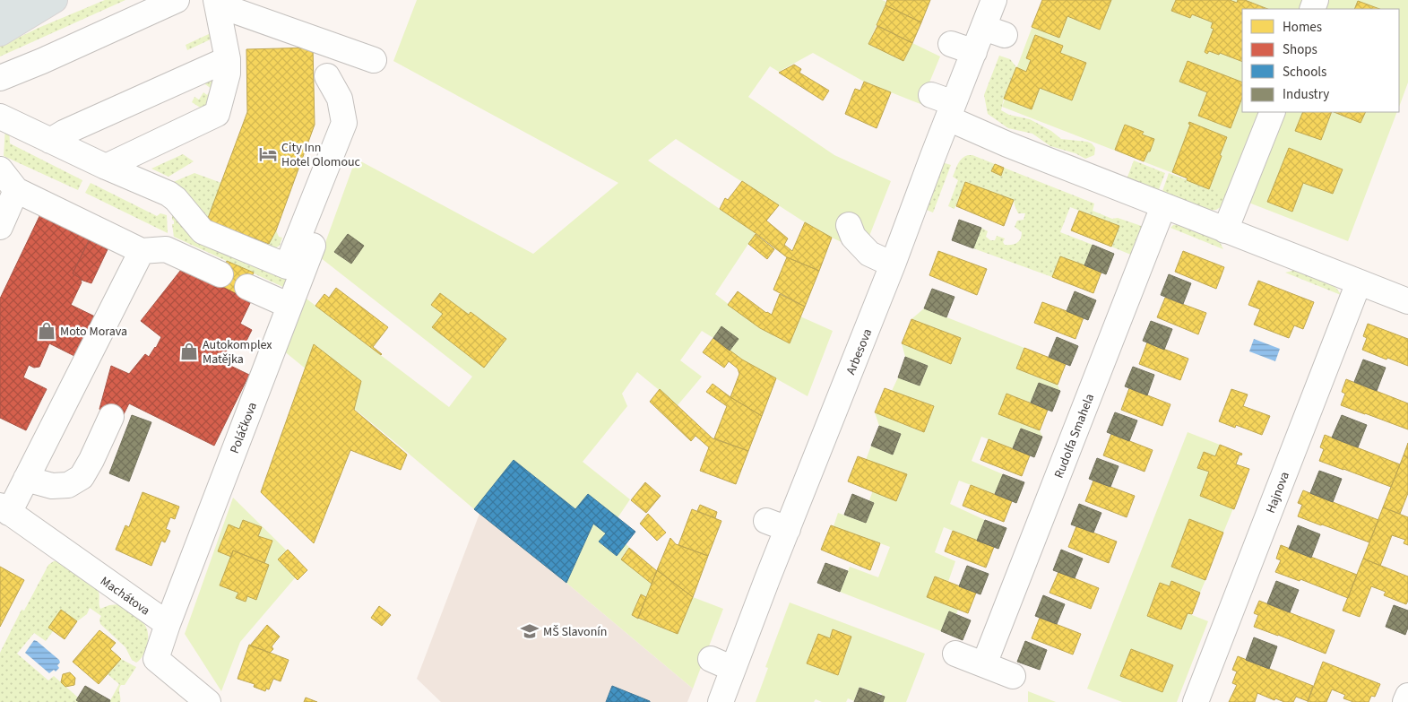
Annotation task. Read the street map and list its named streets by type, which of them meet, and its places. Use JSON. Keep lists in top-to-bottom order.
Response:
{
  "streets": {
    "street": [
      "Arbesova",
      "Poláčkova",
      "Rudolfa Smahela",
      "Hajnova",
      "Machátova"
    ]
  },
  "crossings": [
    ["Poláčkova", "Machátova"]
  ],
  "places": {
    "hotel": ["City Inn Hotel Olomouc"],
    "shop": ["Moto Morava", "Autokomplex Matějka"],
    "school or university": ["MŠ Slavonín"]
  },
  "legend": [
    "Homes",
    "Shops",
    "Schools",
    "Industry"
  ]
}
